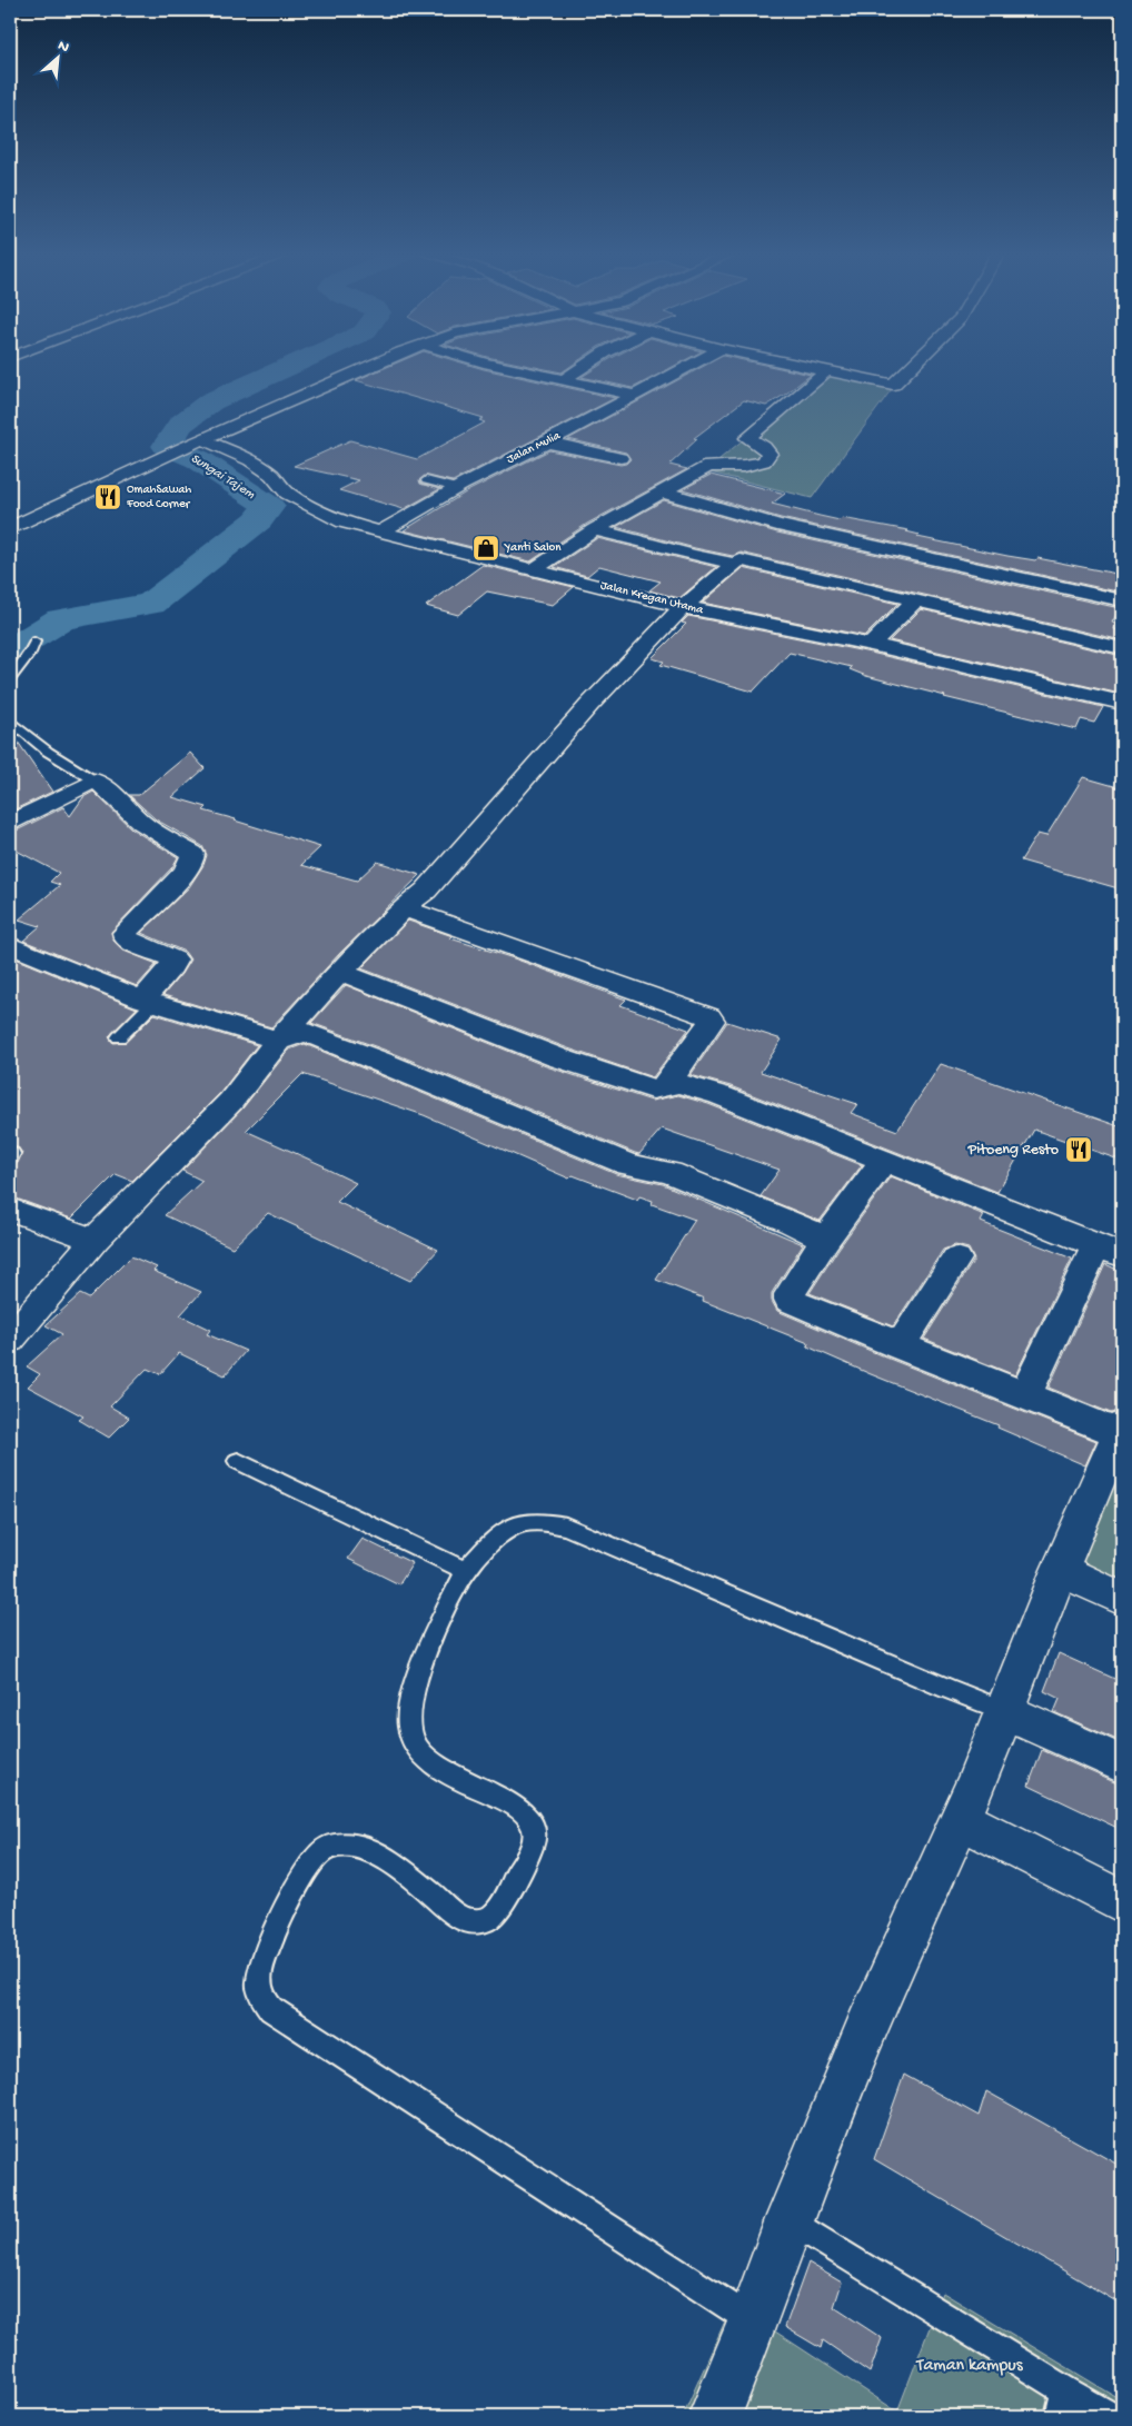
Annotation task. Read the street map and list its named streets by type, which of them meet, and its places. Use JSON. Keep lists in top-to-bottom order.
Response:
{
  "streets": {
    "street": ["Jalan Mulia", "Jalan Kregan Utama"]
  },
  "crossings": [
    ["Jalan Mulia", "Jalan Kregan Utama"]
  ],
  "water": ["Sungai Tajem"],
  "parks": ["Taman kampus"],
  "places": {
    "restaurant": ["OmahSawah Food Corner", "Pitoeng Resto"],
    "shop": ["Yanti Salon"]
  },
  "north": "top right"
}
